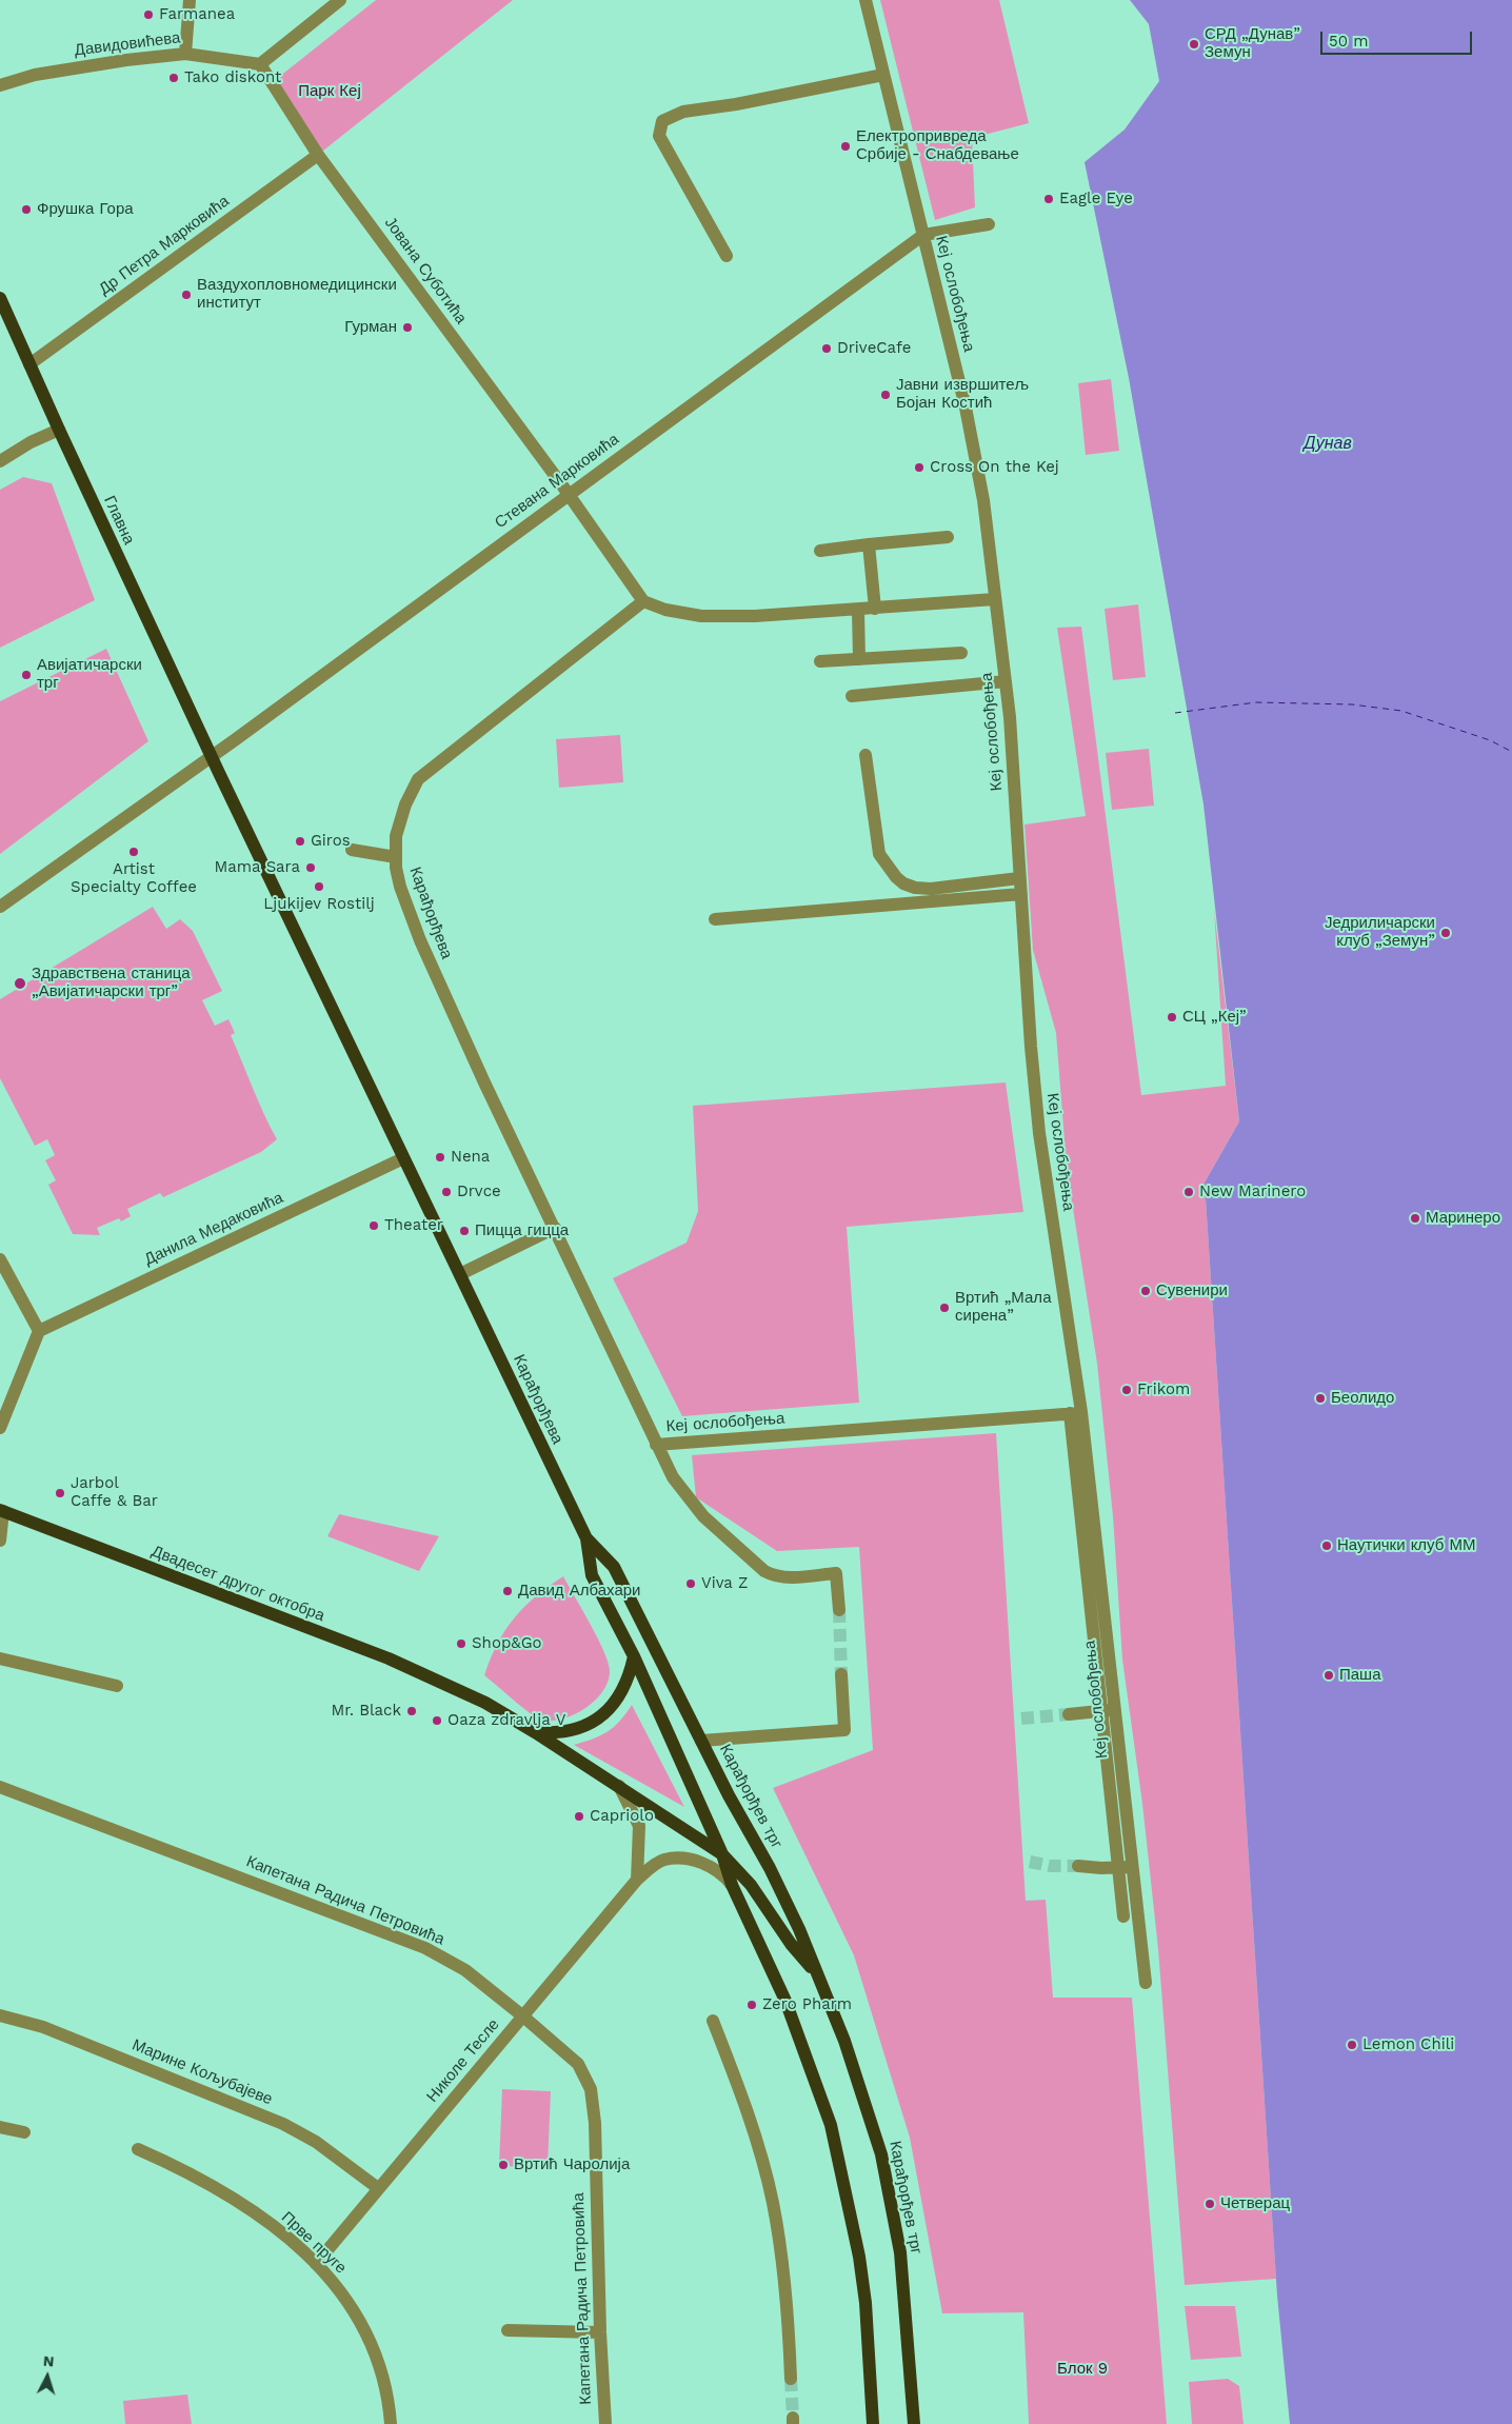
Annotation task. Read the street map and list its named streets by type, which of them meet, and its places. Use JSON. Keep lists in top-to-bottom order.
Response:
{
  "streets": {
    "main road": [
      "Главна",
      "Карађорђева",
      "Двадесет другог октобра",
      "Карађорђев трг"
    ],
    "street": [
      "Давидовићева",
      "Др Петра Марковића",
      "Јована Суботића",
      "Кеј ослобођења",
      "Стевана Марковића",
      "Данила Медаковића",
      "Капетана Радича Петровића",
      "Николе Тесле",
      "Марине Кољубајеве",
      "Прве пруге"
    ]
  },
  "crossings": [
    ["Давидовићева", "Јована Суботића"],
    ["Др Петра Марковића", "Јована Суботића"],
    ["Др Петра Марковића", "Главна"],
    ["Јована Суботића", "Стевана Марковића"],
    ["Кеј ослобођења", "Стевана Марковића"],
    ["Кеј ослобођења", "Карађорђева"],
    ["Стевана Марковића", "Главна"],
    ["Стевана Марковића", "Карађорђева"],
    ["Главна", "Карађорђева"],
    ["Карађорђева", "Данила Медаковића"],
    ["Карађорђева", "Карађорђев трг"],
    ["Капетана Радича Петровића", "Николе Тесле"],
    ["Николе Тесле", "Марине Кољубајеве"],
    ["Николе Тесле", "Прве пруге"]
  ],
  "water": ["Дунав"],
  "parks": ["Парк Кеј", "Блок 9"],
  "places": [
    "Farmanea",
    "СРД „Дунав” Земун",
    "Tako diskont",
    "Електропривреда Србије - Снабдевање",
    "Eagle Eye",
    "Фрушка Гора",
    "Ваздухопловномедицински институт",
    "Гурман",
    "DriveCafe",
    "Јавни извршитељ Бојан Костић",
    "Cross On the Kej",
    "Авијатичарски трг",
    "Giros",
    "Artist Specialty Coffee",
    "Mama Sara",
    "Ljukijev Rostilj",
    "Једриличарски клуб „Земун”",
    "Здравствена станица „Авијатичарски трг”",
    "СЦ „Кеј”",
    "Nena",
    "Drvce",
    "New Marinero",
    "Маринеро",
    "Theater",
    "Пицца гицца",
    "Сувенири",
    "Вртић „Мала сирена”",
    "Frikom",
    "Беолидо",
    "Jarbol Caffe & Bar",
    "Наутички клуб ММ",
    "Viva Z",
    "Давид Албахари",
    "Shop&Go",
    "Паша",
    "Mr. Black",
    "Oaza zdravlja V",
    "Capriolo",
    "Zero Pharm",
    "Lemon Chili",
    "Вртић Чаролија",
    "Четверац"
  ],
  "scale_bar": "50 m",
  "north": "top"
}
